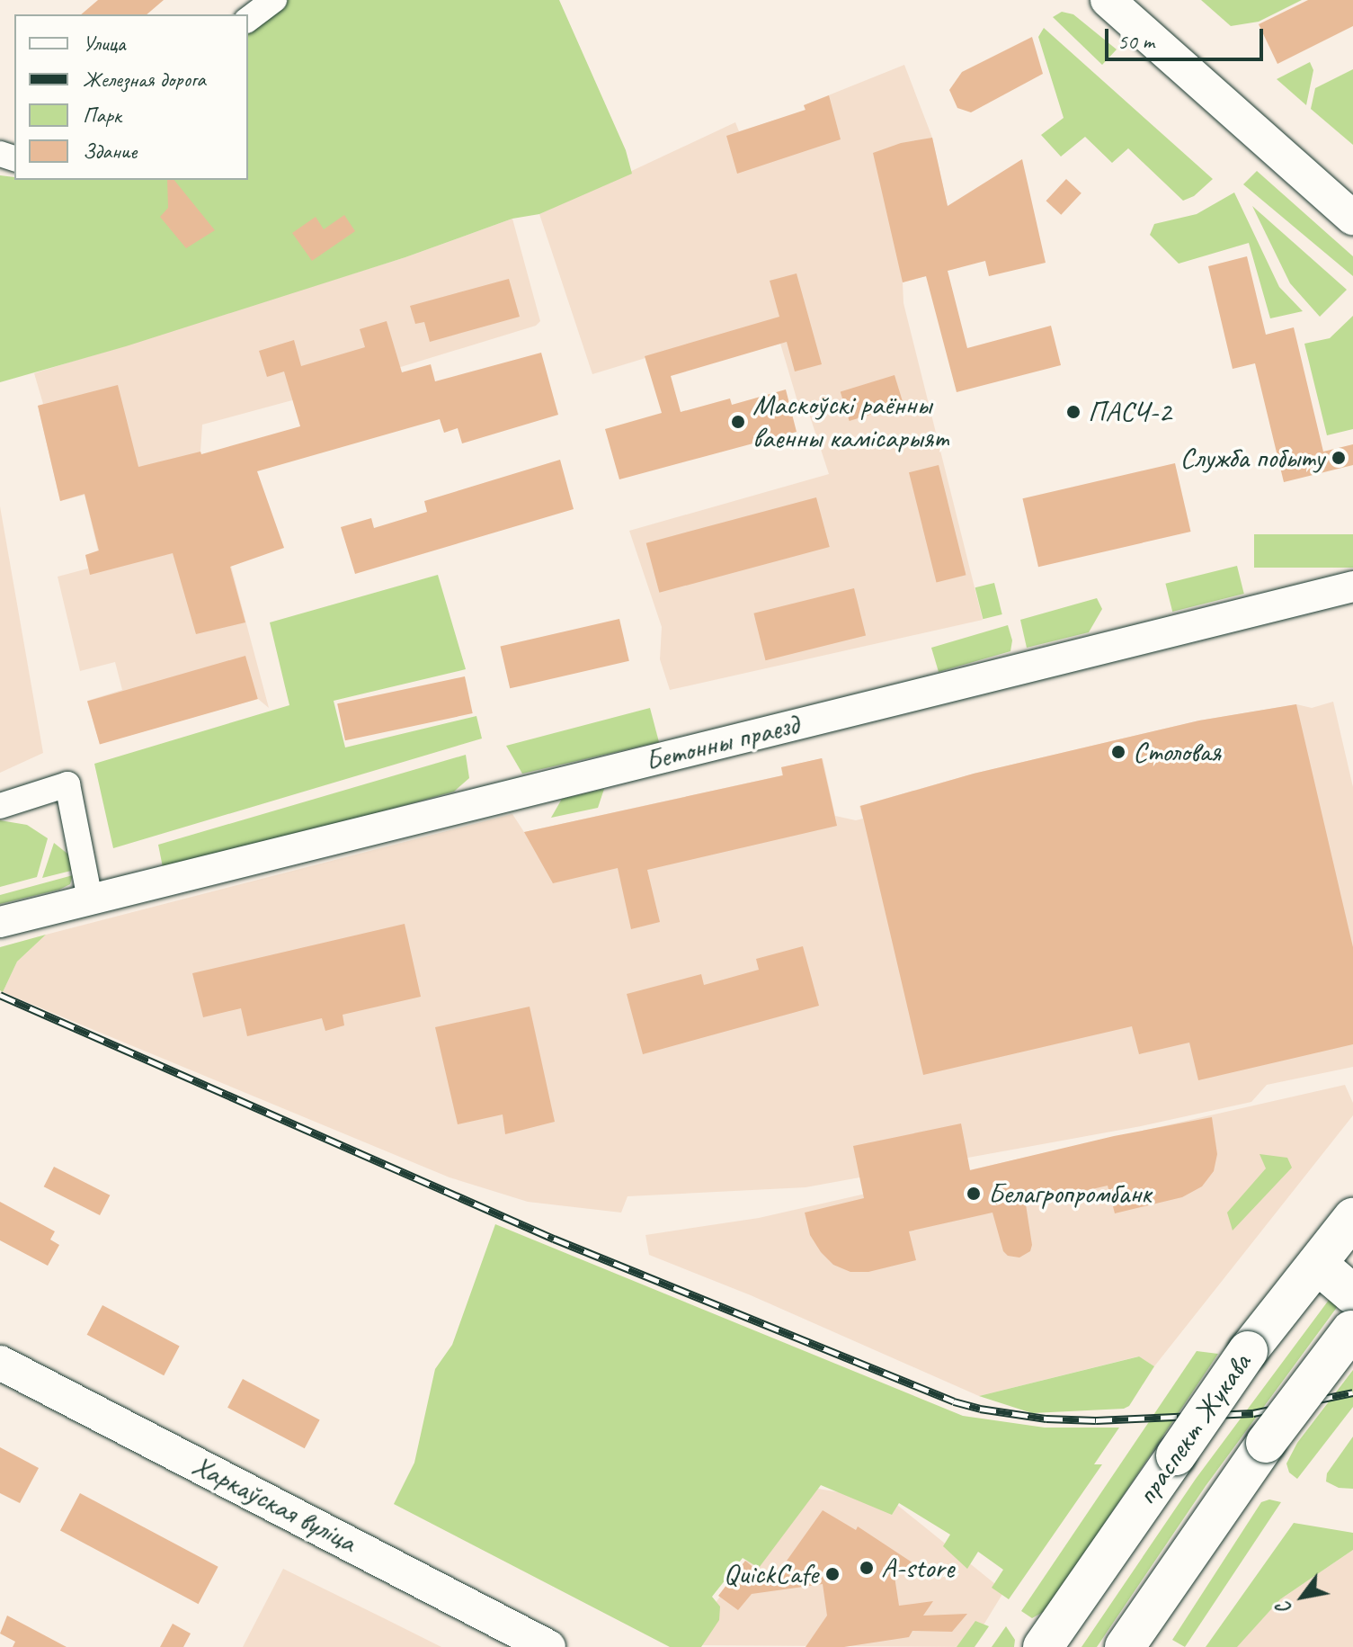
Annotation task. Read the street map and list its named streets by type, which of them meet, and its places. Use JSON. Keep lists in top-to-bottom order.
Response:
{
  "streets": {
    "main road": ["праспект Жукава", "Харкаўская вуліца"],
    "street": ["Бетонны праезд"]
  },
  "places": [
    "ПАСЧ-2",
    "Маскоўскі раённы ваенны камісарыят",
    "Служба побыту",
    "Столовая",
    "Белагропромбанк",
    "А-store",
    "QuickCafe"
  ],
  "legend": [
    "Улица",
    "Железная дорога",
    "Парк",
    "Здание"
  ],
  "scale_bar": "50 m",
  "north": "bottom left"
}
